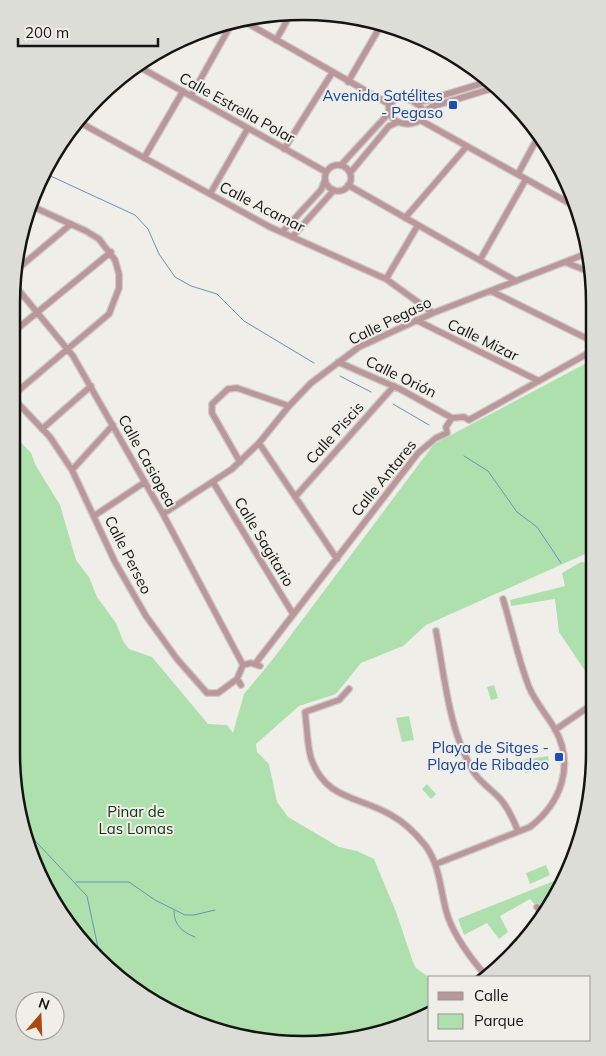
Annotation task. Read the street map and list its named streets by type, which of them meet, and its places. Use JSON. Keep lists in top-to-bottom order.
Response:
{
  "streets": {
    "street": [
      "Calle Estrella Polar",
      "Calle Acamar",
      "Calle Pegaso",
      "Calle Mizar",
      "Calle Orión",
      "Calle Piscis",
      "Calle Casiopea",
      "Calle Antares",
      "Calle Sagitario",
      "Calle Perseo"
    ]
  },
  "crossings": [
    ["Calle Acamar", "Calle Pegaso"],
    ["Calle Pegaso", "Calle Mizar"],
    ["Calle Pegaso", "Calle Orión"],
    ["Calle Pegaso", "Calle Casiopea"],
    ["Calle Pegaso", "Calle Sagitario"],
    ["Calle Orión", "Calle Piscis"],
    ["Calle Orión", "Calle Antares"],
    ["Calle Casiopea", "Calle Antares"],
    ["Calle Antares", "Calle Sagitario"]
  ],
  "parks": ["Pinar de Las Lomas"],
  "places": {
    "transit": ["Avenida Satélites - Pegaso", "Playa de Sitges - Playa de Ribadeo"]
  },
  "legend": ["Calle", "Parque"],
  "scale_bar": "200 m",
  "north": "top"
}
